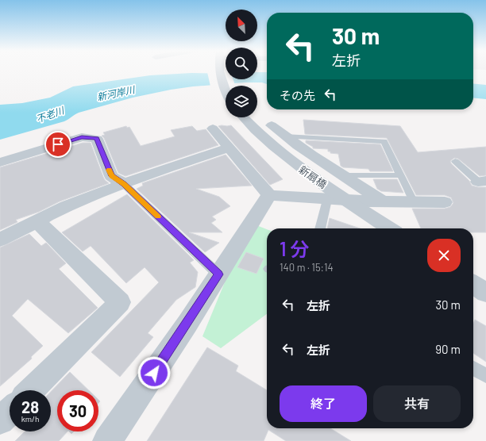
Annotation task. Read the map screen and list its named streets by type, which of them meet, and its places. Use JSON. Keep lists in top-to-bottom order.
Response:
{
  "streets": {
    "street": ["新扇橋"]
  },
  "water": ["新河岸川", "不老川"],
  "north": "top left",
  "page": {
    "turn": ["30 m", "左折"],
    "then": "その先",
    "heading": ["1 分", "140 m · 15:14"],
    "list": [
      {
        "name": "左折",
        "value": "30 m"
      },
      {
        "name": "左折",
        "value": "90 m"
      }
    ],
    "buttons": ["終了", "共有"],
    "speed": "28 km/h",
    "limit": "30"
  }
}
